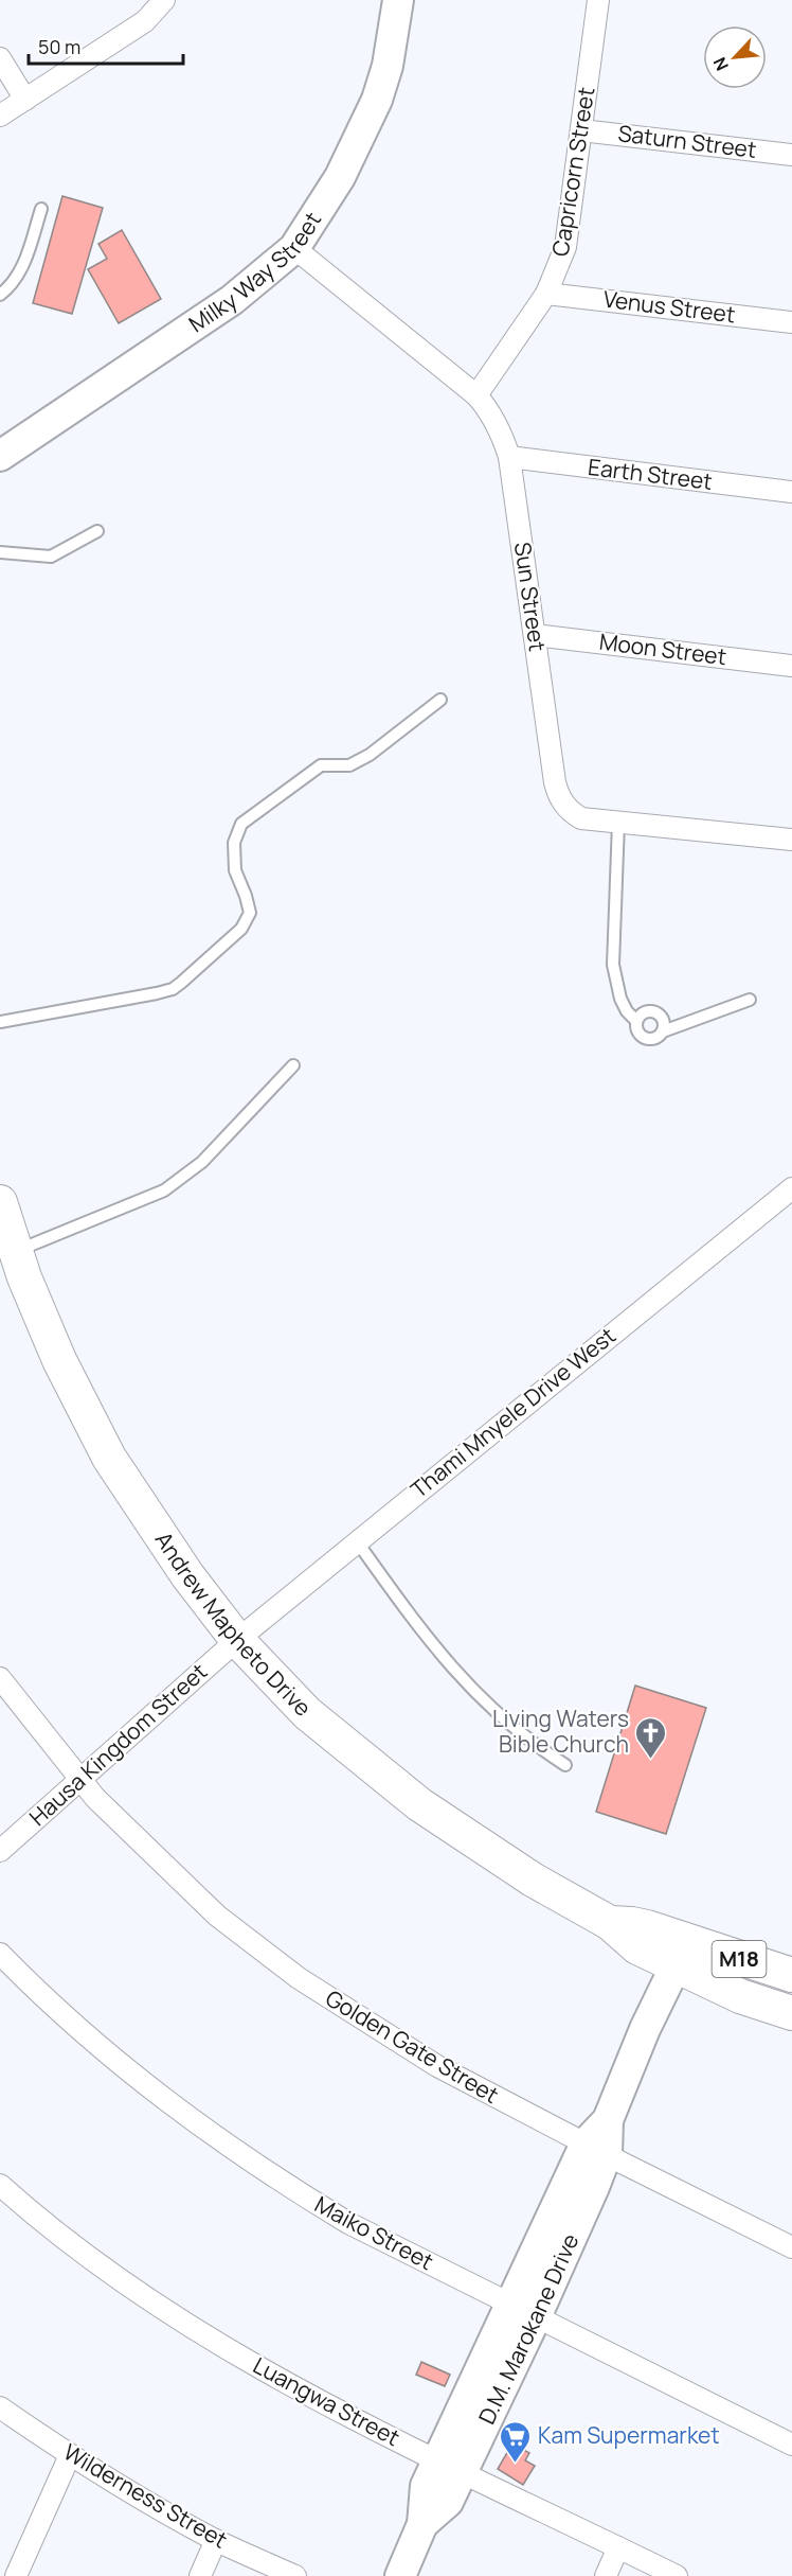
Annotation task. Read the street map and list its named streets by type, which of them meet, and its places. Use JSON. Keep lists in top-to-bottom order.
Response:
{
  "streets": {
    "main road": [
      "Milky Way Street",
      "Andrew Mapheto Drive",
      "M18",
      "D.M. Marokane Drive"
    ],
    "street": [
      "Saturn Street",
      "Capricorn Street",
      "Venus Street",
      "Earth Street",
      "Sun Street",
      "Moon Street",
      "Thami Mnyele Drive West",
      "Hausa Kingdom Street",
      "Golden Gate Street",
      "Maiko Street",
      "Luangwa Street",
      "Wilderness Street"
    ]
  },
  "crossings": [
    ["Saturn Street", "Capricorn Street"],
    ["Capricorn Street", "Venus Street"],
    ["Capricorn Street", "Sun Street"],
    ["Milky Way Street", "Sun Street"],
    ["Earth Street", "Sun Street"],
    ["Sun Street", "Moon Street"],
    ["Thami Mnyele Drive West", "Andrew Mapheto Drive"],
    ["Thami Mnyele Drive West", "Hausa Kingdom Street"],
    ["Andrew Mapheto Drive", "Hausa Kingdom Street"],
    ["Andrew Mapheto Drive", "D.M. Marokane Drive"],
    ["Hausa Kingdom Street", "Golden Gate Street"],
    ["Golden Gate Street", "D.M. Marokane Drive"],
    ["Maiko Street", "D.M. Marokane Drive"],
    ["D.M. Marokane Drive", "Luangwa Street"]
  ],
  "places": {
    "church": ["Living Waters Bible Church"],
    "supermarket": ["Kam Supermarket"]
  },
  "scale_bar": "50 m",
  "north": "bottom left"
}
